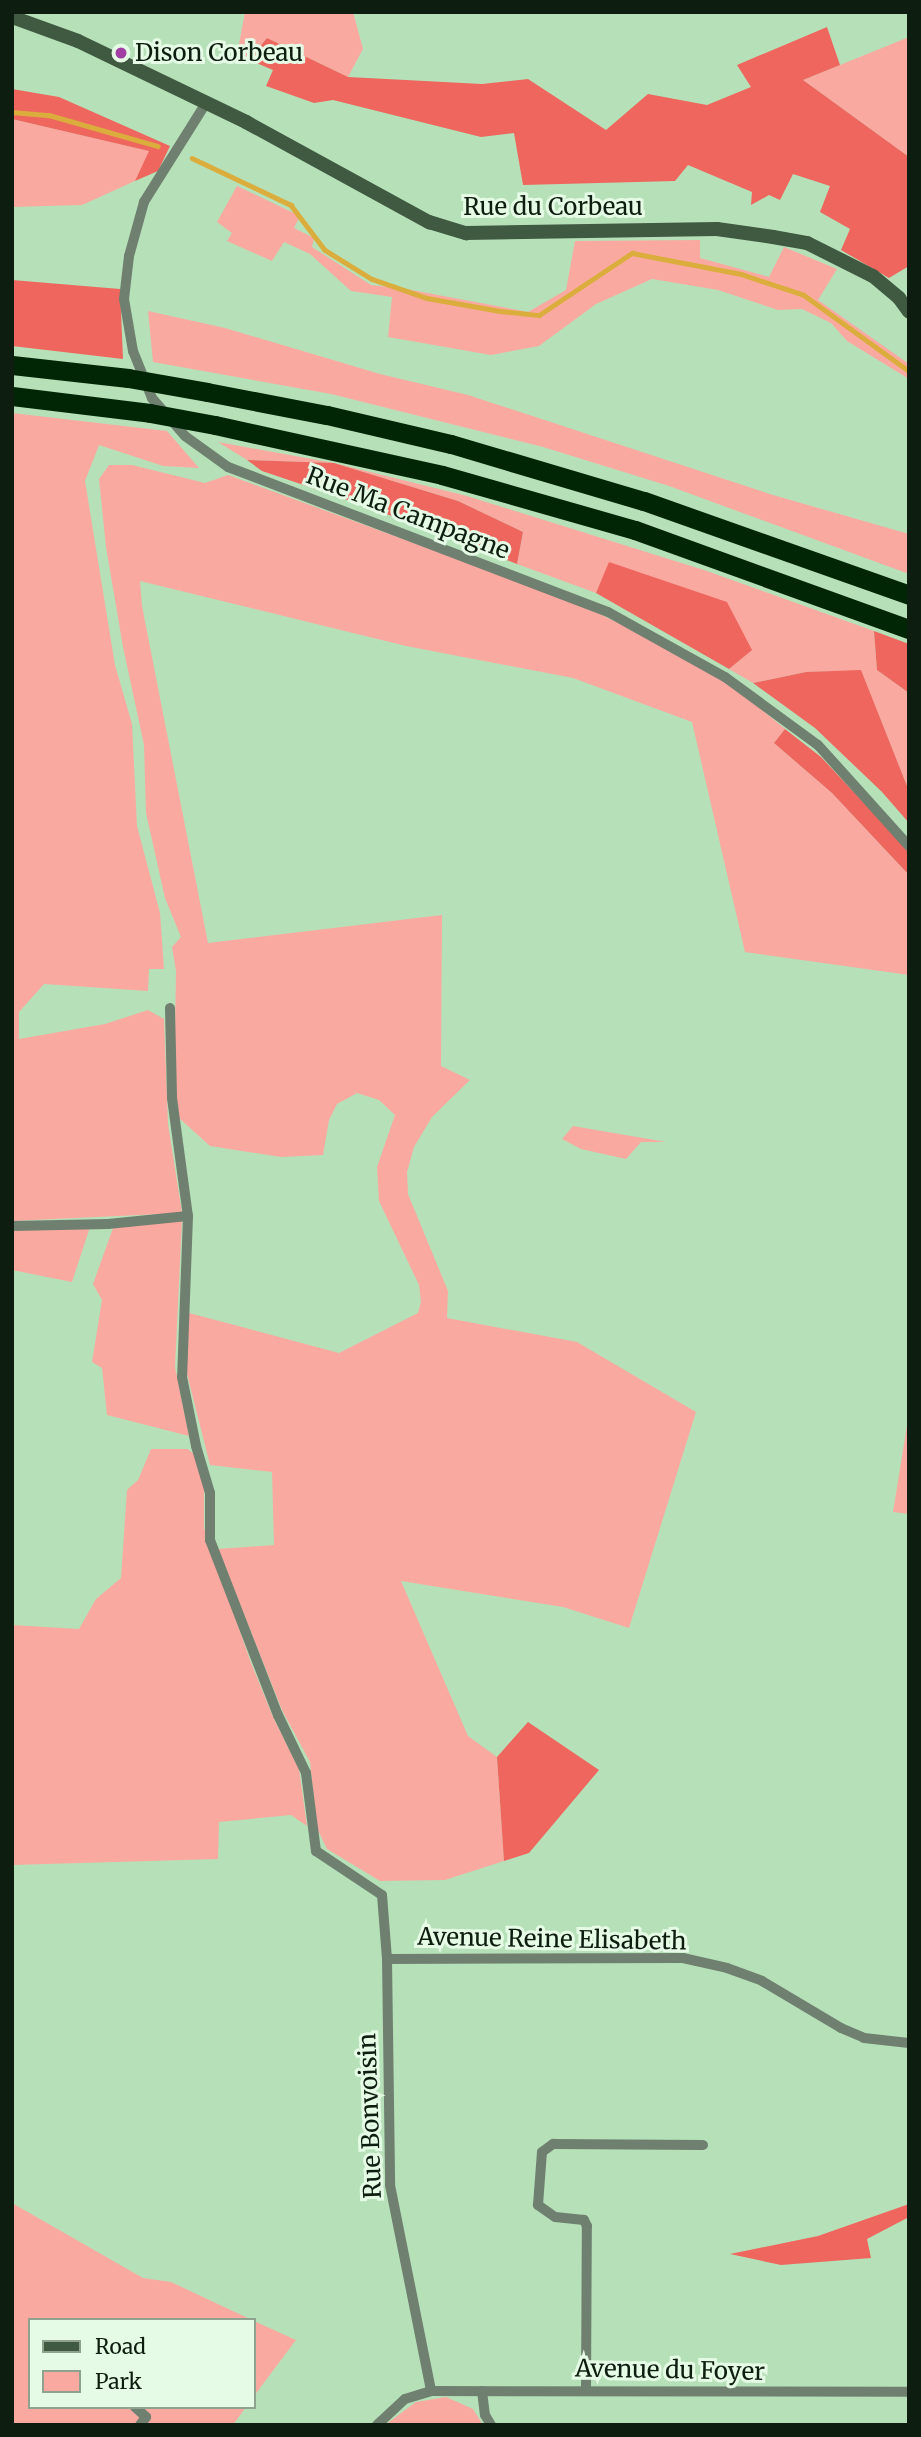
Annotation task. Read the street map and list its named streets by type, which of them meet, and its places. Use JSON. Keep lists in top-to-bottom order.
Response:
{
  "streets": {
    "street": [
      "Rue du Corbeau",
      "Rue Ma Campagne",
      "Avenue Reine Elisabeth",
      "Rue Bonvoisin",
      "Avenue du Foyer"
    ]
  },
  "crossings": [
    ["Rue du Corbeau", "Rue Ma Campagne"],
    ["Avenue Reine Elisabeth", "Rue Bonvoisin"],
    ["Rue Bonvoisin", "Avenue du Foyer"]
  ],
  "places": ["Dison Corbeau"],
  "legend": ["Road", "Park"]
}
